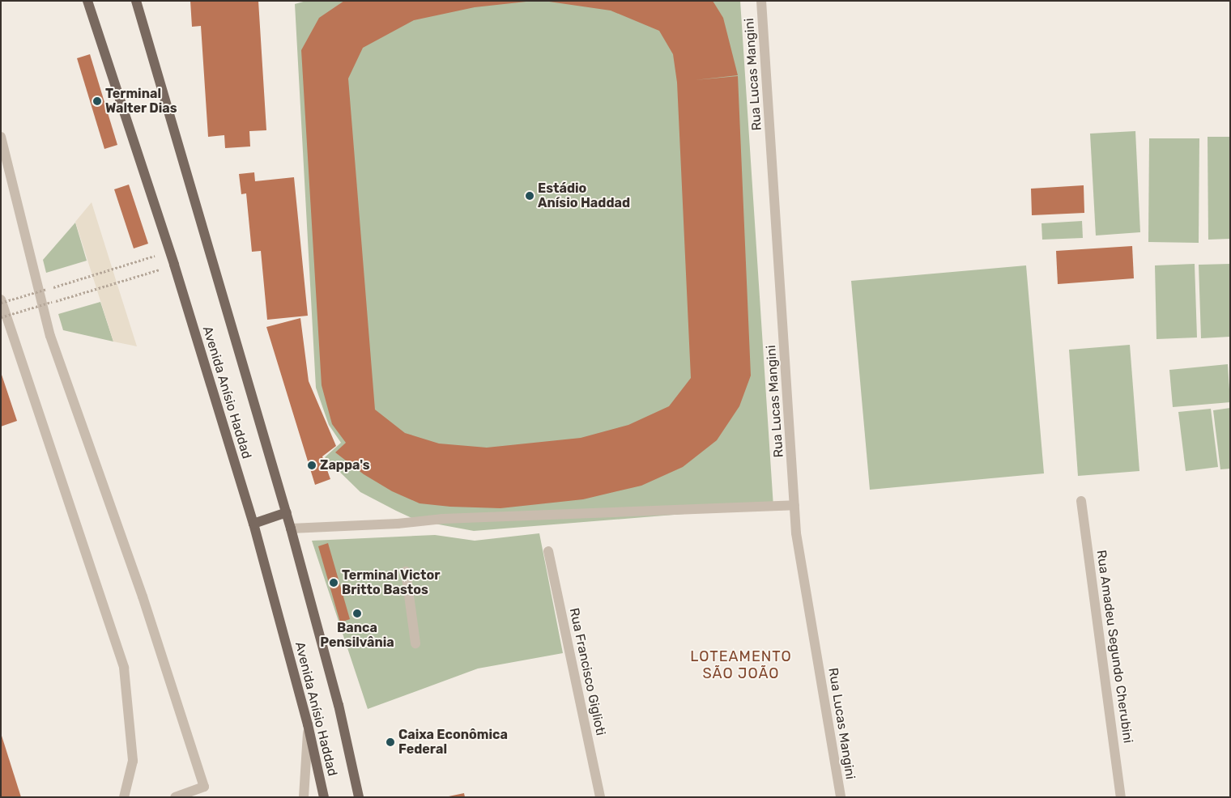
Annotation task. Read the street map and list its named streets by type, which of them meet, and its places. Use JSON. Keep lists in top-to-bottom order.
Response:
{
  "streets": {
    "main road": ["Avenida Anísio Haddad"],
    "street": ["Rua Lucas Mangini", "Rua Amadeu Segundo Cherubini", "Rua Francisco Giglioti"]
  },
  "districts": ["LOTEAMENTO SÃO JOÃO"],
  "places": [
    "Terminal Walter Dias",
    "Estádio Anísio Haddad",
    "Zappa's",
    "Terminal Victor Britto Bastos",
    "Banca Pensilvânia",
    "Caixa Econômica Federal"
  ]
}
